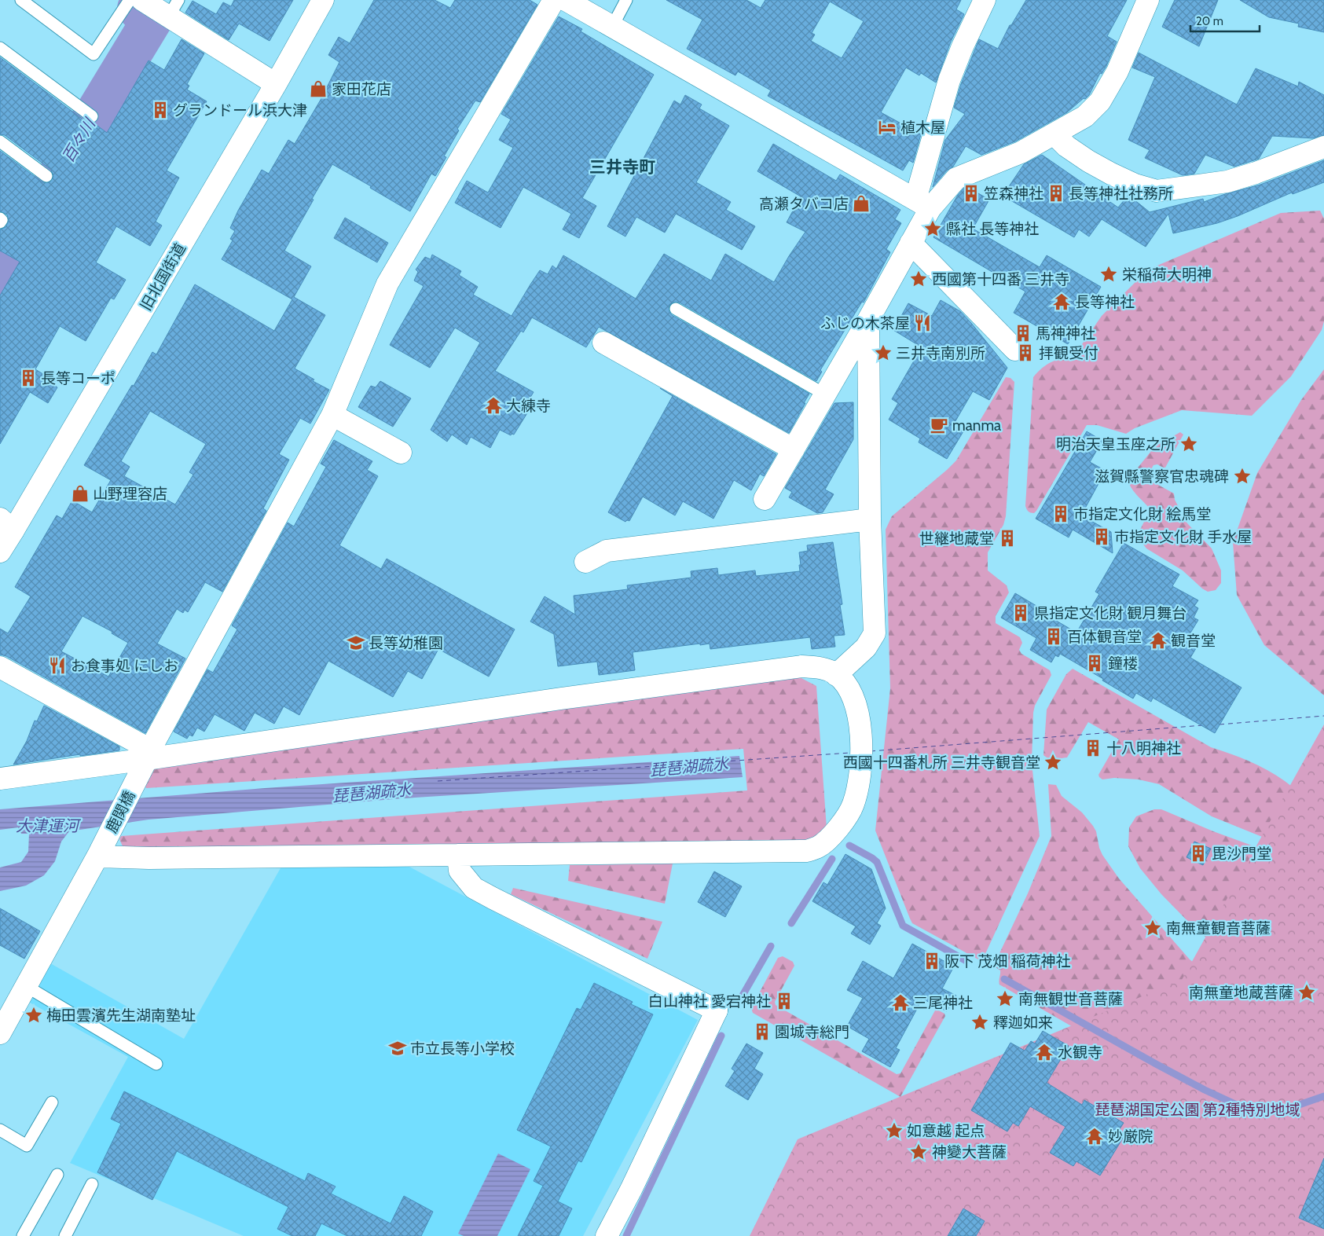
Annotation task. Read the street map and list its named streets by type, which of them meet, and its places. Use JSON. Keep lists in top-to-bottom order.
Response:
{
  "streets": {
    "street": ["旧北国街道", "鹿関橋"]
  },
  "districts": ["三井寺町"],
  "water": ["百々川", "琵琶湖疏水", "大津運河"],
  "parks": ["琵琶湖国定公園 第2種特別地域"],
  "places": {
    "shop": ["家田花店", "高瀬タバコ店", "山野理容店"],
    "building": [
      "グランドール浜大津",
      "笠森神社",
      "長等神社社務所",
      "馬神神社",
      "拝観受付",
      "長等コーポ",
      "市指定文化財 絵馬堂",
      "市指定文化財 手水屋",
      "世継地蔵堂",
      "県指定文化財 観月舞台",
      "百体観音堂",
      "鐘楼",
      "十八明神社",
      "毘沙門堂",
      "阪下 茂畑 稲荷神社",
      "白山神社 愛宕神社",
      "園城寺総門"
    ],
    "hotel": ["植木屋"],
    "place": [
      "縣社 長等神社",
      "栄稲荷大明神",
      "西國第十四番 三井寺",
      "三井寺南別所",
      "明治天皇玉座之所",
      "滋賀縣警察官忠魂碑",
      "西國十四番札所 三井寺観音堂",
      "南無童観音菩薩",
      "南無童地蔵菩薩",
      "南無観世音菩薩",
      "梅田雲濱先生湖南塾址",
      "釋迦如来",
      "如意越 起点",
      "神變大菩薩"
    ],
    "temple": [
      "長等神社",
      "大練寺",
      "観音堂",
      "三尾神社",
      "水観寺",
      "妙厳院"
    ],
    "restaurant": ["ふじの木茶屋", "お食事処 にしお"],
    "cafe": ["manma"],
    "school or university": ["長等幼稚園", "市立長等小学校"]
  },
  "scale_bar": "20 m"
}
